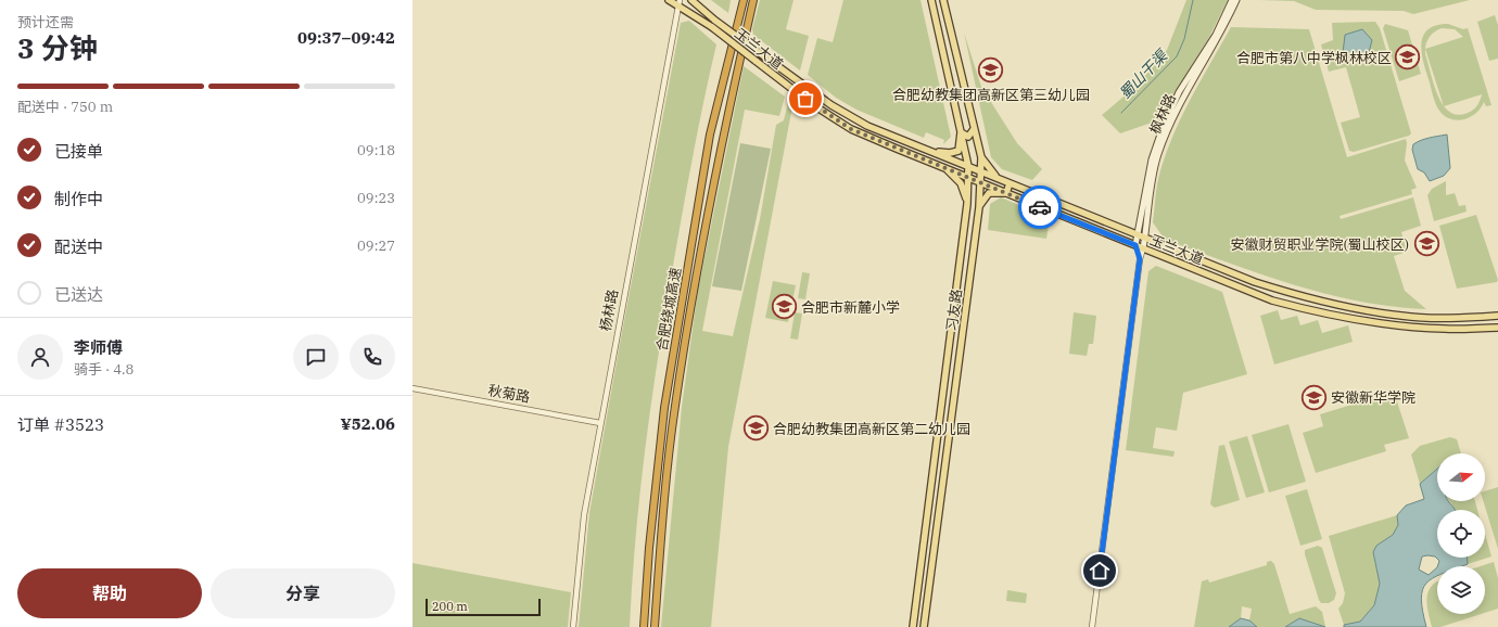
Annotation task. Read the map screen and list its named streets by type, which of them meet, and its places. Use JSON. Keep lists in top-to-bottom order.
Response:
{
  "streets": {
    "highway": ["合肥绕城高速"],
    "main road": ["玉兰大道", "枫林路", "习友路"],
    "street": ["杨林路", "秋菊路"]
  },
  "crossings": [
    ["玉兰大道", "枫林路"],
    ["玉兰大道", "杨林路"],
    ["玉兰大道", "习友路"],
    ["杨林路", "秋菊路"]
  ],
  "water": ["蜀山干渠"],
  "places": {
    "school or university": [
      "合肥市第八中学枫林校区",
      "合肥幼教集团高新区第三幼儿园",
      "安徽财贸职业学院(蜀山校区)",
      "合肥市新麓小学",
      "安徽新华学院",
      "合肥幼教集团高新区第二幼儿园"
    ]
  },
  "scale_bar": "200 m",
  "north": "right",
  "page": {
    "heading": ["3 分钟", "预计还需", "09:37–09:42"],
    "panel": [
      "李师傅",
      "骑手 · 4.8",
      "订单 #3523",
      "¥52.06"
    ],
    "bar": "配送中 · 750 m",
    "list": [
      ["已接单", "09:18"],
      ["制作中", "09:23"],
      ["配送中", "09:27"],
      "已送达"
    ],
    "buttons": ["帮助", "分享"],
    "scale": "200 m"
  }
}
